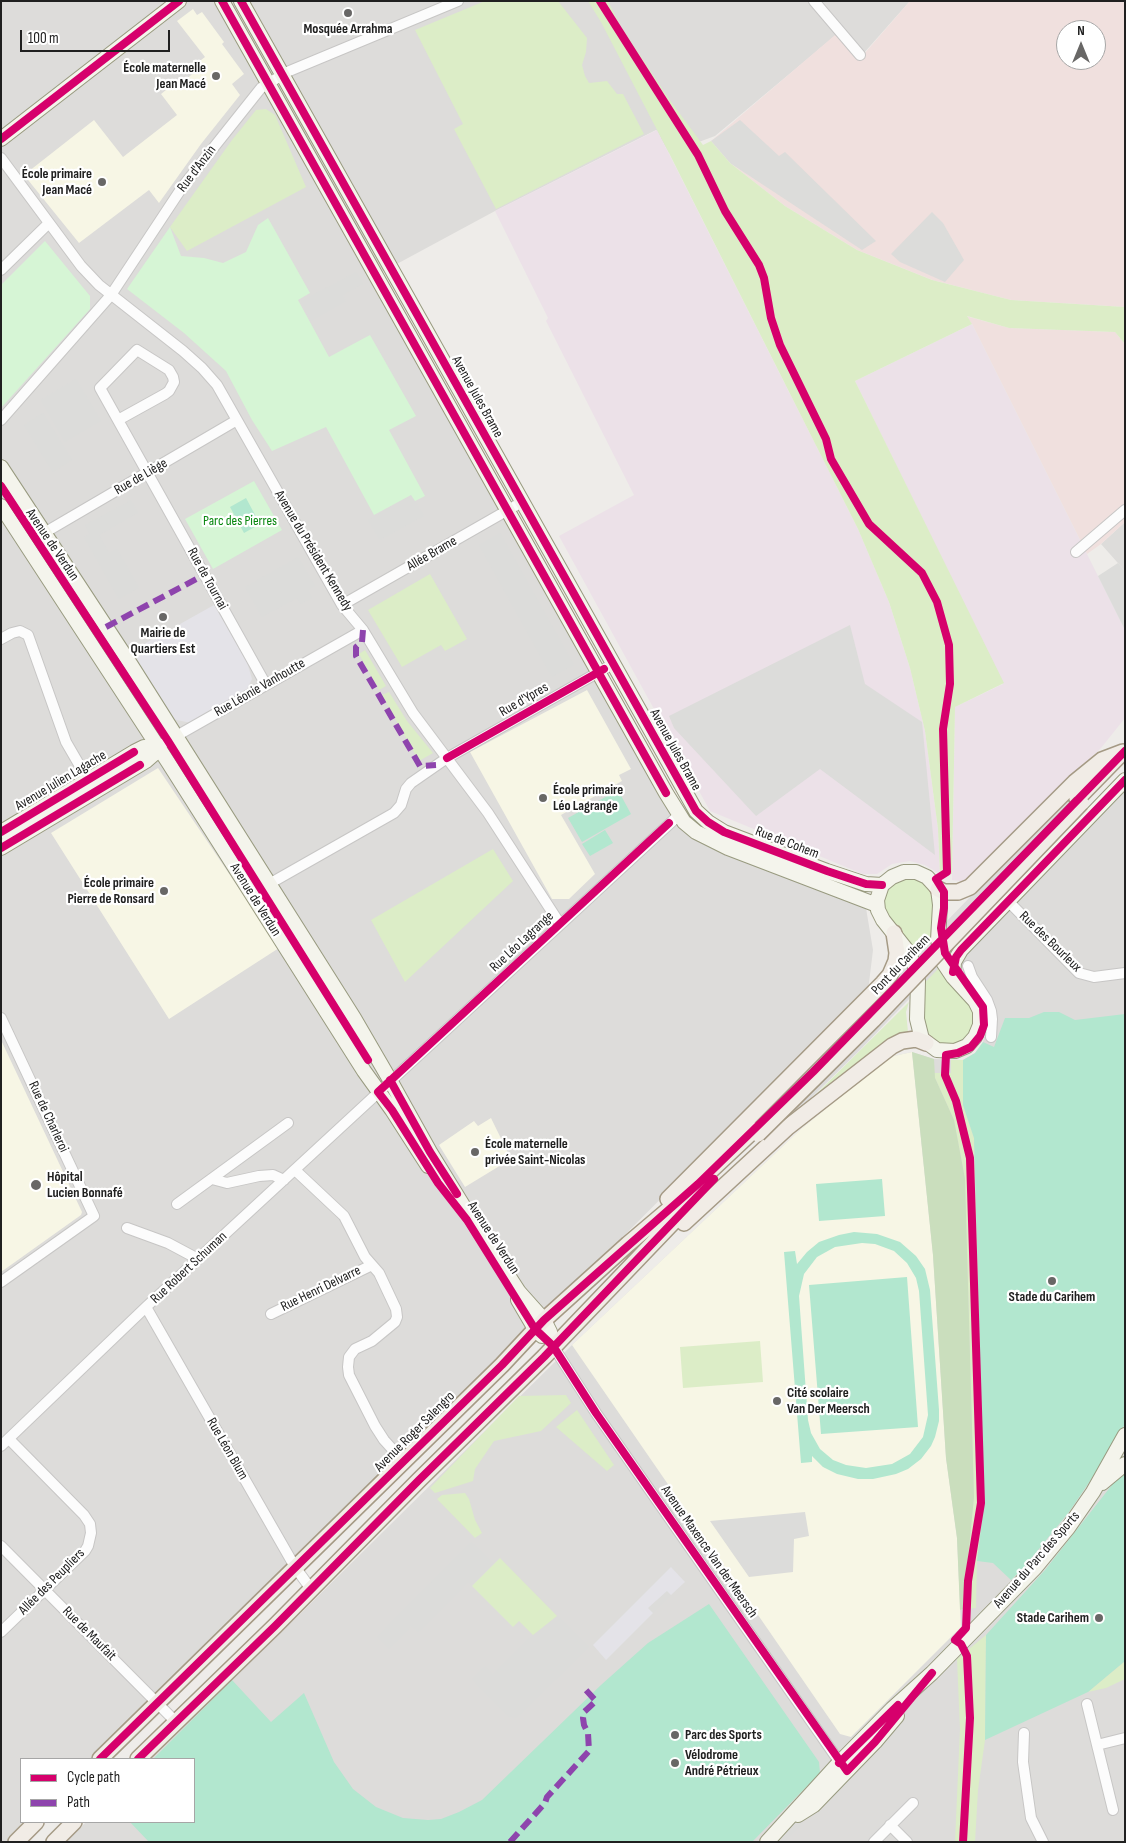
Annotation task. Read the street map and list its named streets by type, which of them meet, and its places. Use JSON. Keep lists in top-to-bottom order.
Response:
{
  "streets": {
    "main road": ["Pont du Carihem", "Avenue Roger Salengro"],
    "street": [
      "Rue d'Anzin",
      "Avenue Jules Brame",
      "Rue de Liège",
      "Avenue de Verdun",
      "Avenue du Président Kennedy",
      "Allée Brame",
      "Rue de Tournai",
      "Rue Léonie Vanhoutte",
      "Rue d'Ypres",
      "Avenue Julien Lagache",
      "Rue de Cohem",
      "Rue Léo Lagrange",
      "Rue des Bourleux",
      "Rue de Charleroi",
      "Rue Robert Schuman",
      "Rue Henri Delvarre",
      "Rue Léon Blum",
      "Avenue Maxence Van der Meersch",
      "Avenue du Parc des Sports",
      "Allée des Peupliers",
      "Rue de Maufait"
    ]
  },
  "crossings": [
    ["Rue d'Anzin", "Avenue Jules Brame"],
    ["Rue d'Anzin", "Avenue du Président Kennedy"],
    ["Avenue Jules Brame", "Allée Brame"],
    ["Avenue Jules Brame", "Rue d'Ypres"],
    ["Avenue Jules Brame", "Rue de Cohem"],
    ["Avenue Jules Brame", "Rue Léo Lagrange"],
    ["Rue de Liège", "Avenue de Verdun"],
    ["Rue de Liège", "Avenue du Président Kennedy"],
    ["Rue de Liège", "Rue de Tournai"],
    ["Avenue de Verdun", "Rue Léonie Vanhoutte"],
    ["Avenue de Verdun", "Rue d'Ypres"],
    ["Avenue de Verdun", "Avenue Julien Lagache"],
    ["Avenue de Verdun", "Rue Léo Lagrange"],
    ["Avenue de Verdun", "Rue Robert Schuman"],
    ["Avenue de Verdun", "Avenue Roger Salengro"],
    ["Avenue de Verdun", "Avenue Maxence Van der Meersch"],
    ["Avenue du Président Kennedy", "Allée Brame"],
    ["Avenue du Président Kennedy", "Rue Léonie Vanhoutte"],
    ["Avenue du Président Kennedy", "Rue d'Ypres"],
    ["Avenue du Président Kennedy", "Rue Léo Lagrange"],
    ["Rue de Tournai", "Rue Léonie Vanhoutte"],
    ["Rue Léonie Vanhoutte", "Avenue Julien Lagache"],
    ["Rue de Cohem", "Rue Léo Lagrange"],
    ["Rue Léo Lagrange", "Rue Robert Schuman"],
    ["Pont du Carihem", "Avenue Roger Salengro"],
    ["Rue Robert Schuman", "Rue Henri Delvarre"],
    ["Rue Robert Schuman", "Rue Léon Blum"],
    ["Rue Robert Schuman", "Allée des Peupliers"],
    ["Rue Henri Delvarre", "Avenue Roger Salengro"],
    ["Avenue Roger Salengro", "Rue Léon Blum"],
    ["Avenue Roger Salengro", "Rue de Maufait"],
    ["Avenue Maxence Van der Meersch", "Avenue du Parc des Sports"],
    ["Allée des Peupliers", "Rue de Maufait"]
  ],
  "parks": ["Parc des Pierres"],
  "places": [
    "Mosquée Arrahma",
    "École maternelle Jean Macé",
    "École primaire Jean Macé",
    "Mairie de Quartiers Est",
    "École primaire Léo Lagrange",
    "École primaire Pierre de Ronsard",
    "École maternelle privée Saint-Nicolas",
    "Hôpital Lucien Bonnafé",
    "Stade du Carihem",
    "Cité scolaire Van Der Meersch",
    "Stade Carihem",
    "Parc des Sports",
    "Vélodrome André Pétrieux"
  ],
  "legend": ["Cycle path", "Path"],
  "scale_bar": "100 m",
  "north": "top"
}
